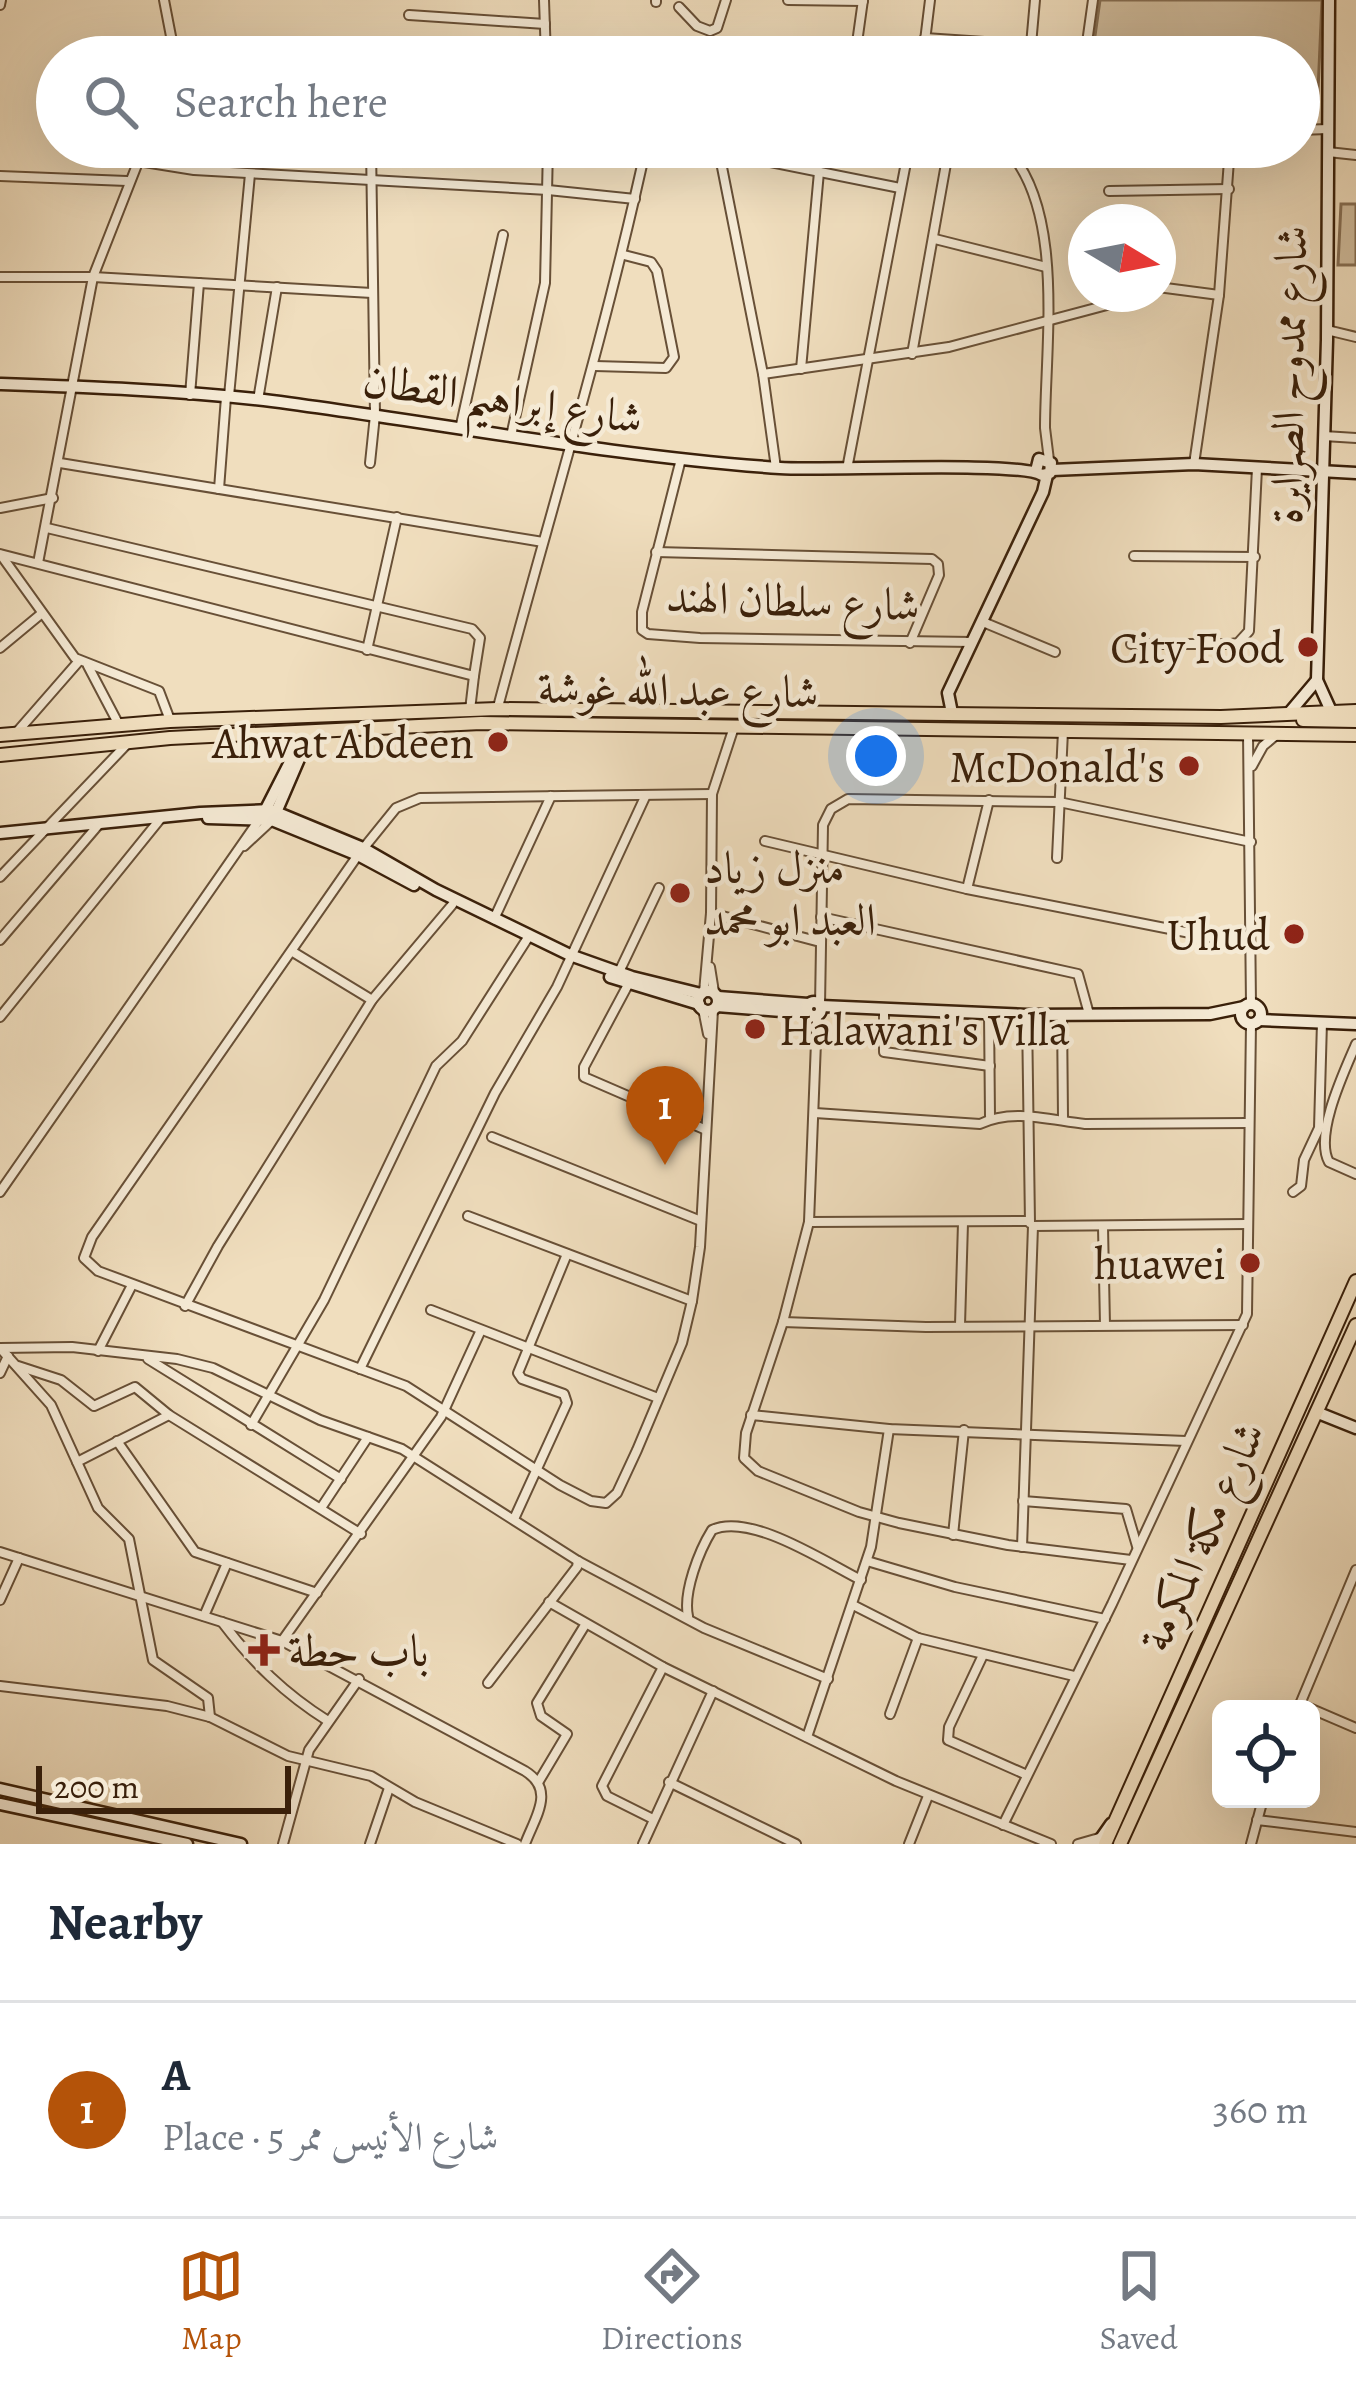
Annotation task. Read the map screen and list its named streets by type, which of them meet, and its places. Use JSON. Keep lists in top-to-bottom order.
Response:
{
  "streets": {
    "main road": ["شارع عبد الله غوشة", "شارع مكة المكرمة"],
    "street": ["شارع ممدوح الصرايرة", "شارع إبراهيم القطان", "شارع سلطان الهند"]
  },
  "crossings": [
    ["شارع ممدوح الصرايرة", "شارع إبراهيم القطان"],
    ["شارع ممدوح الصرايرة", "شارع عبد الله غوشة"],
    ["شارع إبراهيم القطان", "شارع سلطان الهند"],
    ["شارع سلطان الهند", "شارع عبد الله غوشة"]
  ],
  "places": {
    "other": [
      "City Food",
      "Ahwat Abdeen",
      "McDonald's",
      "منزل زياد العبد ابو محمد",
      "Uhud",
      "Halawani's Villa",
      "huawei"
    ],
    "health": ["باب حطة"]
  },
  "scale_bar": "200 m",
  "north": "right",
  "page": {
    "search": "Search here",
    "pins": "1",
    "scale": "200 m",
    "heading": "Nearby",
    "list": [
      {
        "mark": "1",
        "name": "A",
        "note": "Place · شارع الأنيس ممر 5",
        "value": "360 m"
      }
    ],
    "nav": ["Map", "Directions", "Saved"]
  }
}
